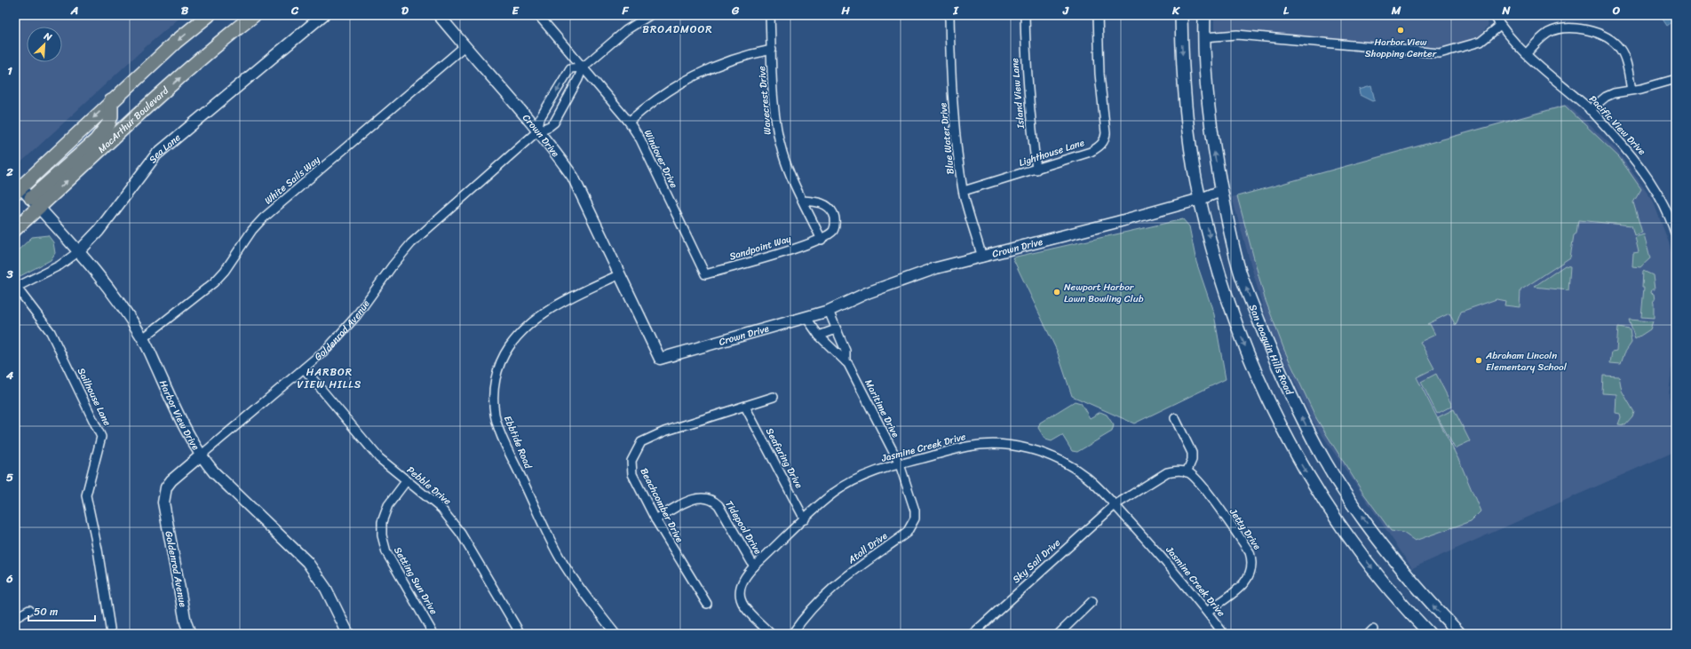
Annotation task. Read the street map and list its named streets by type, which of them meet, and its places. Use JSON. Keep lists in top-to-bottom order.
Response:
{
  "streets": {
    "main road": ["MacArthur Boulevard", "San Joaquin Hills Road"],
    "street": [
      "Island View Lane",
      "Wavecrest Drive",
      "Pacific View Drive",
      "Crown Drive",
      "Blue Water Drive",
      "Sea Lane",
      "Lighthouse Lane",
      "Windover Drive",
      "White Sails Way",
      "Sandpoint Way",
      "Goldenrod Avenue",
      "Sailhouse Lane",
      "Maritime Drive",
      "Harbor View Drive",
      "Ebbtide Road",
      "Jasmine Creek Drive",
      "Seafaring Drive",
      "Pebble Drive",
      "Beachcomber Drive",
      "Tidepool Drive",
      "Jetty Drive",
      "Atoll Drive",
      "Sky Sail Drive",
      "Setting Sun Drive"
    ]
  },
  "crossings": [
    ["Island View Lane", "Lighthouse Lane"],
    ["Wavecrest Drive", "Sandpoint Way"],
    ["MacArthur Boulevard", "Harbor View Drive"],
    ["Crown Drive", "Blue Water Drive"],
    ["Crown Drive", "White Sails Way"],
    ["Crown Drive", "Goldenrod Avenue"],
    ["Crown Drive", "San Joaquin Hills Road"],
    ["Crown Drive", "Maritime Drive"],
    ["Crown Drive", "Ebbtide Road"],
    ["Blue Water Drive", "Lighthouse Lane"],
    ["Sea Lane", "Sailhouse Lane"],
    ["Sea Lane", "Harbor View Drive"],
    ["Windover Drive", "Sandpoint Way"],
    ["Windover Drive", "Goldenrod Avenue"],
    ["White Sails Way", "Harbor View Drive"],
    ["Goldenrod Avenue", "Harbor View Drive"],
    ["Goldenrod Avenue", "Pebble Drive"],
    ["Maritime Drive", "Jasmine Creek Drive"],
    ["Maritime Drive", "Atoll Drive"],
    ["Jasmine Creek Drive", "Seafaring Drive"],
    ["Jasmine Creek Drive", "Tidepool Drive"],
    ["Jasmine Creek Drive", "Jetty Drive"],
    ["Jasmine Creek Drive", "Atoll Drive"],
    ["Jasmine Creek Drive", "Sky Sail Drive"],
    ["Seafaring Drive", "Beachcomber Drive"],
    ["Pebble Drive", "Setting Sun Drive"],
    ["Beachcomber Drive", "Tidepool Drive"]
  ],
  "districts": ["BROADMOOR", "HARBOR VIEW HILLS"],
  "places": ["Harbor View Shopping Center", "Newport Harbor Lawn Bowling Club", "Abraham Lincoln Elementary School"],
  "scale_bar": "50 m",
  "north": "top right",
  "grid": {
    "columns": [
      "A",
      "B",
      "C",
      "D",
      "E",
      "F",
      "G",
      "H",
      "I",
      "J",
      "K",
      "L",
      "M",
      "N",
      "O"
    ],
    "rows": [
      "1",
      "2",
      "3",
      "4",
      "5",
      "6"
    ]
  }
}
